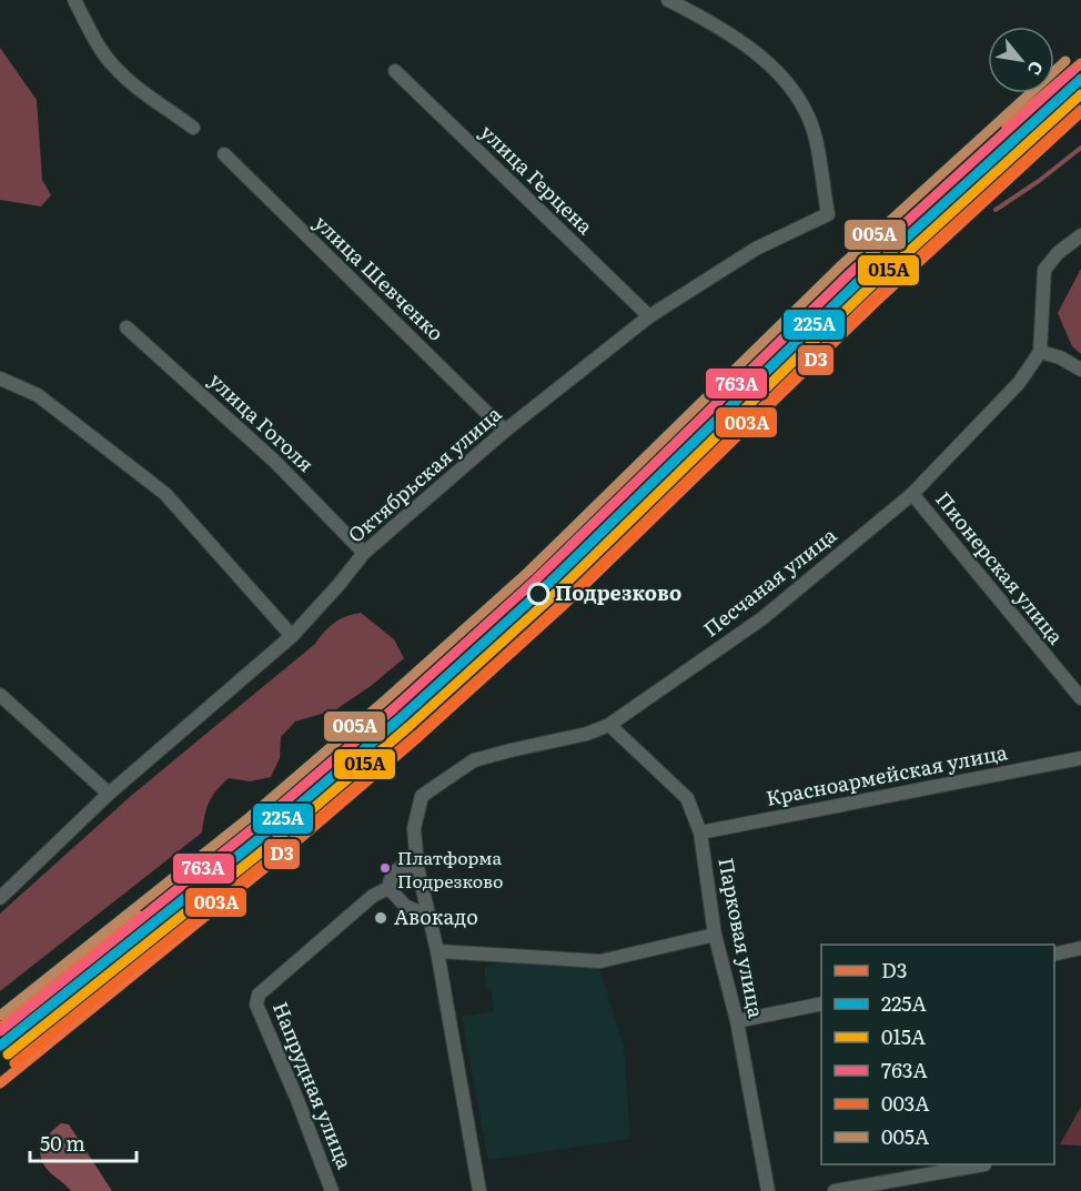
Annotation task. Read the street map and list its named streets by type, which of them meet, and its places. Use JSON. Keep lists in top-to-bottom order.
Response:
{
  "streets": {
    "street": [
      "улица Герцена",
      "улица Шевченко",
      "улица Гоголя",
      "Октябрьская улица",
      "Пионерская улица",
      "Песчаная улица",
      "Красноармейская улица",
      "Парковая улица",
      "Напрудная улица"
    ]
  },
  "crossings": [
    ["улица Герцена", "Октябрьская улица"],
    ["улица Шевченко", "Октябрьская улица"],
    ["улица Гоголя", "Октябрьская улица"],
    ["Пионерская улица", "Песчаная улица"],
    ["Песчаная улица", "Парковая улица"],
    ["Красноармейская улица", "Парковая улица"]
  ],
  "places": ["Подрезково", "Платформа Подрезково", "Авокадо"],
  "lines": [
    "transit line 005А",
    "transit line D3",
    "transit line 763А",
    "transit line 225А",
    "transit line 015А",
    "transit line 003А"
  ],
  "legend": [
    "D3",
    "225А",
    "015А",
    "763А",
    "003А",
    "005А"
  ],
  "scale_bar": "50 m",
  "north": "bottom right"
}
